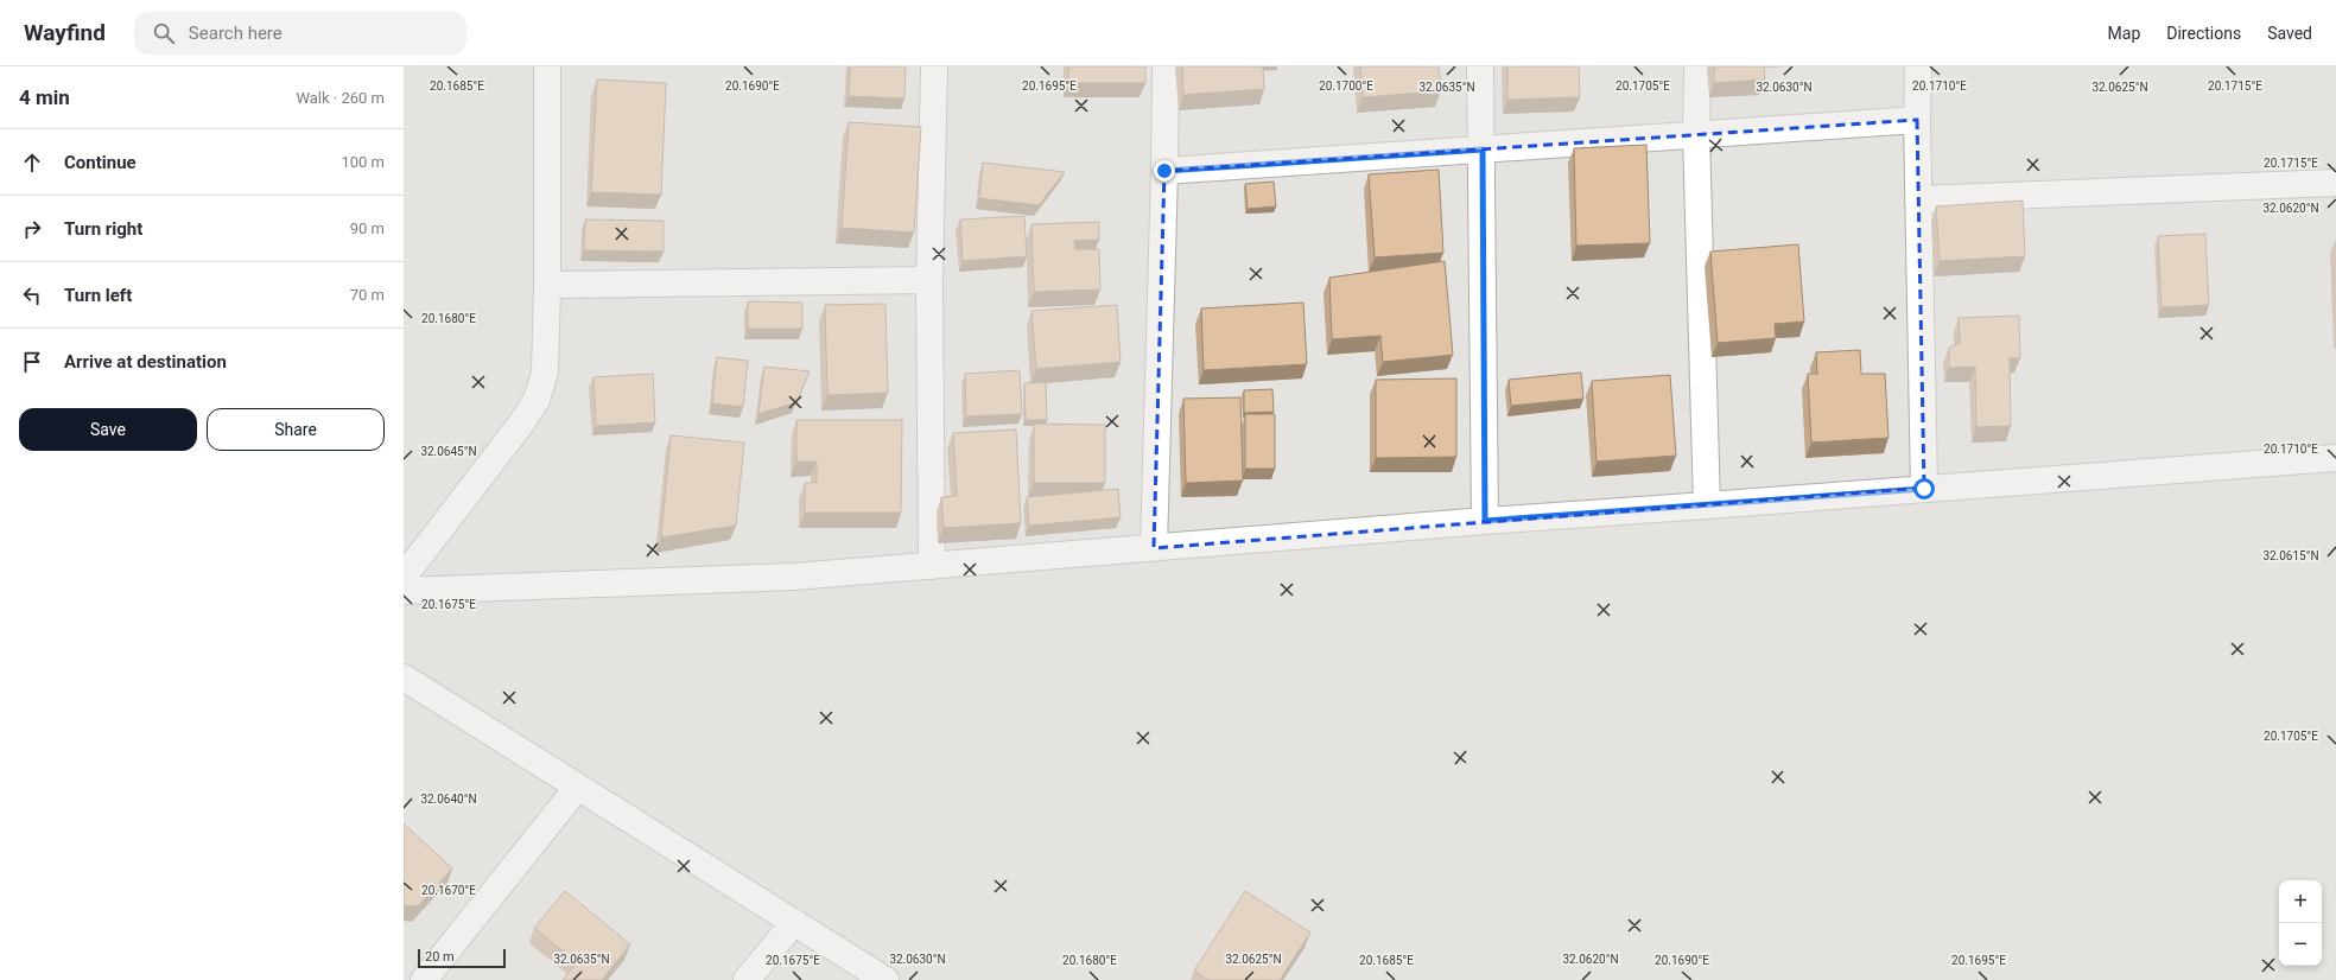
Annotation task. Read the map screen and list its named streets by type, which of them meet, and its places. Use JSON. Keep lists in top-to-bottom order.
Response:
{
  "scale_bar": "20 m",
  "page": {
    "header": "Wayfind",
    "search": "Search here",
    "nav": ["Map", "Directions", "Saved"],
    "heading": ["4 min", "Walk · 260 m"],
    "list": [
      ["Continue", "100 m"],
      ["Turn right", "90 m"],
      ["Turn left", "70 m"],
      "Arrive at destination"
    ],
    "buttons": ["Save", "Share"],
    "map_buttons": ["+", "−"],
    "scale": "20 m"
  },
  "coordinates": [
    "20.1685°E",
    "20.1690°E",
    "20.1695°E",
    "20.1700°E",
    "20.1705°E",
    "20.1710°E",
    "20.1715°E",
    "32.0635°N",
    "32.0630°N",
    "32.0625°N",
    "32.0620°N",
    "20.1680°E",
    "32.0645°N",
    "32.0615°N",
    "20.1675°E",
    "32.0640°N",
    "20.1670°E"
  ]
}
